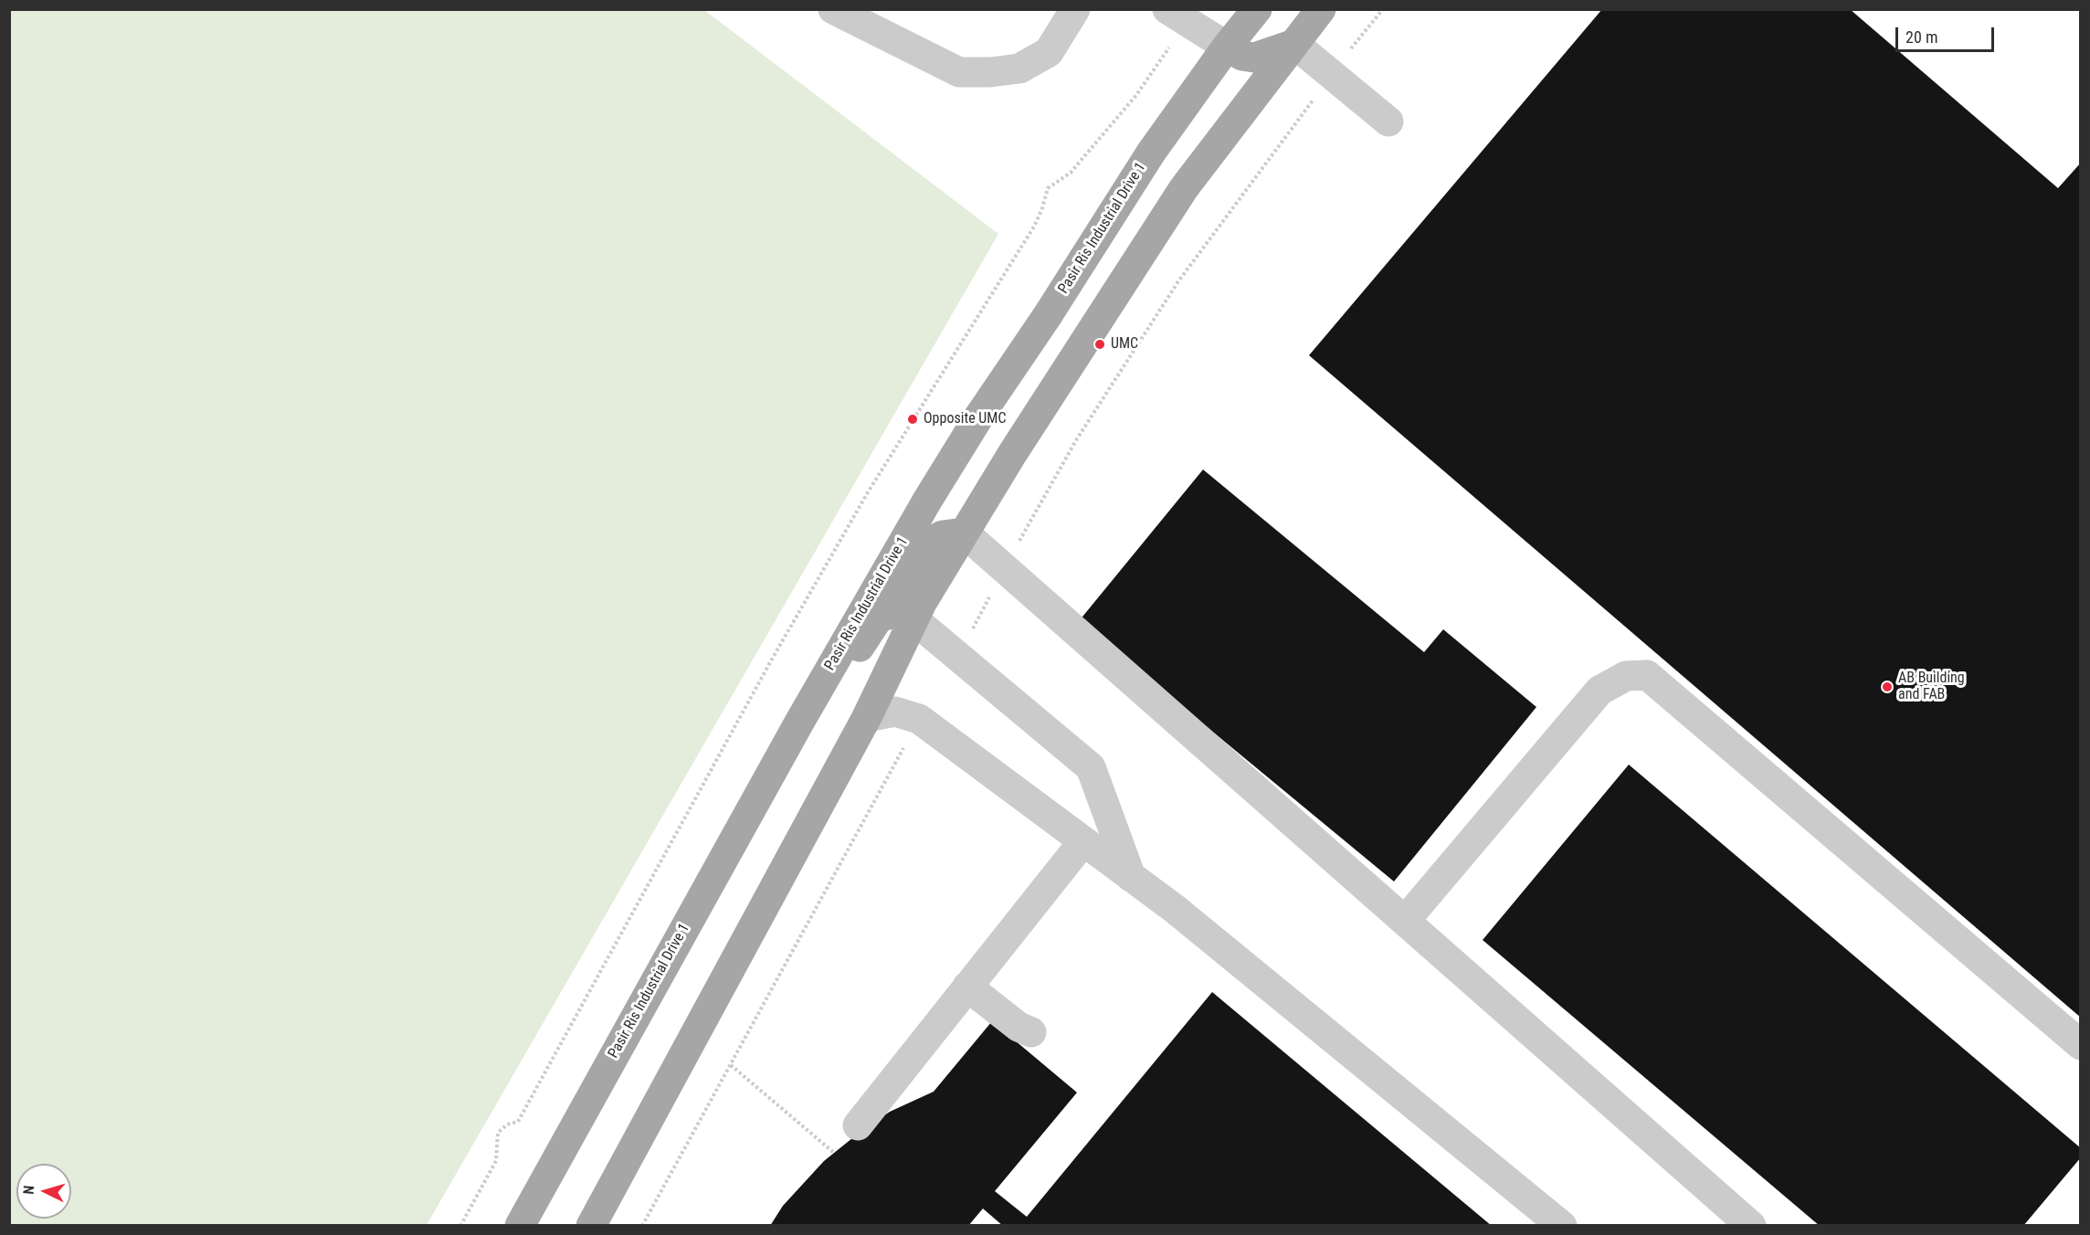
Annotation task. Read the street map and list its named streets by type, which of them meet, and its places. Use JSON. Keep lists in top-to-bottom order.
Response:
{
  "streets": {
    "main road": ["Pasir Ris Industrial Drive 1"]
  },
  "places": ["UMC", "Opposite UMC", "AB Building and FAB"],
  "scale_bar": "20 m",
  "north": "left"
}
